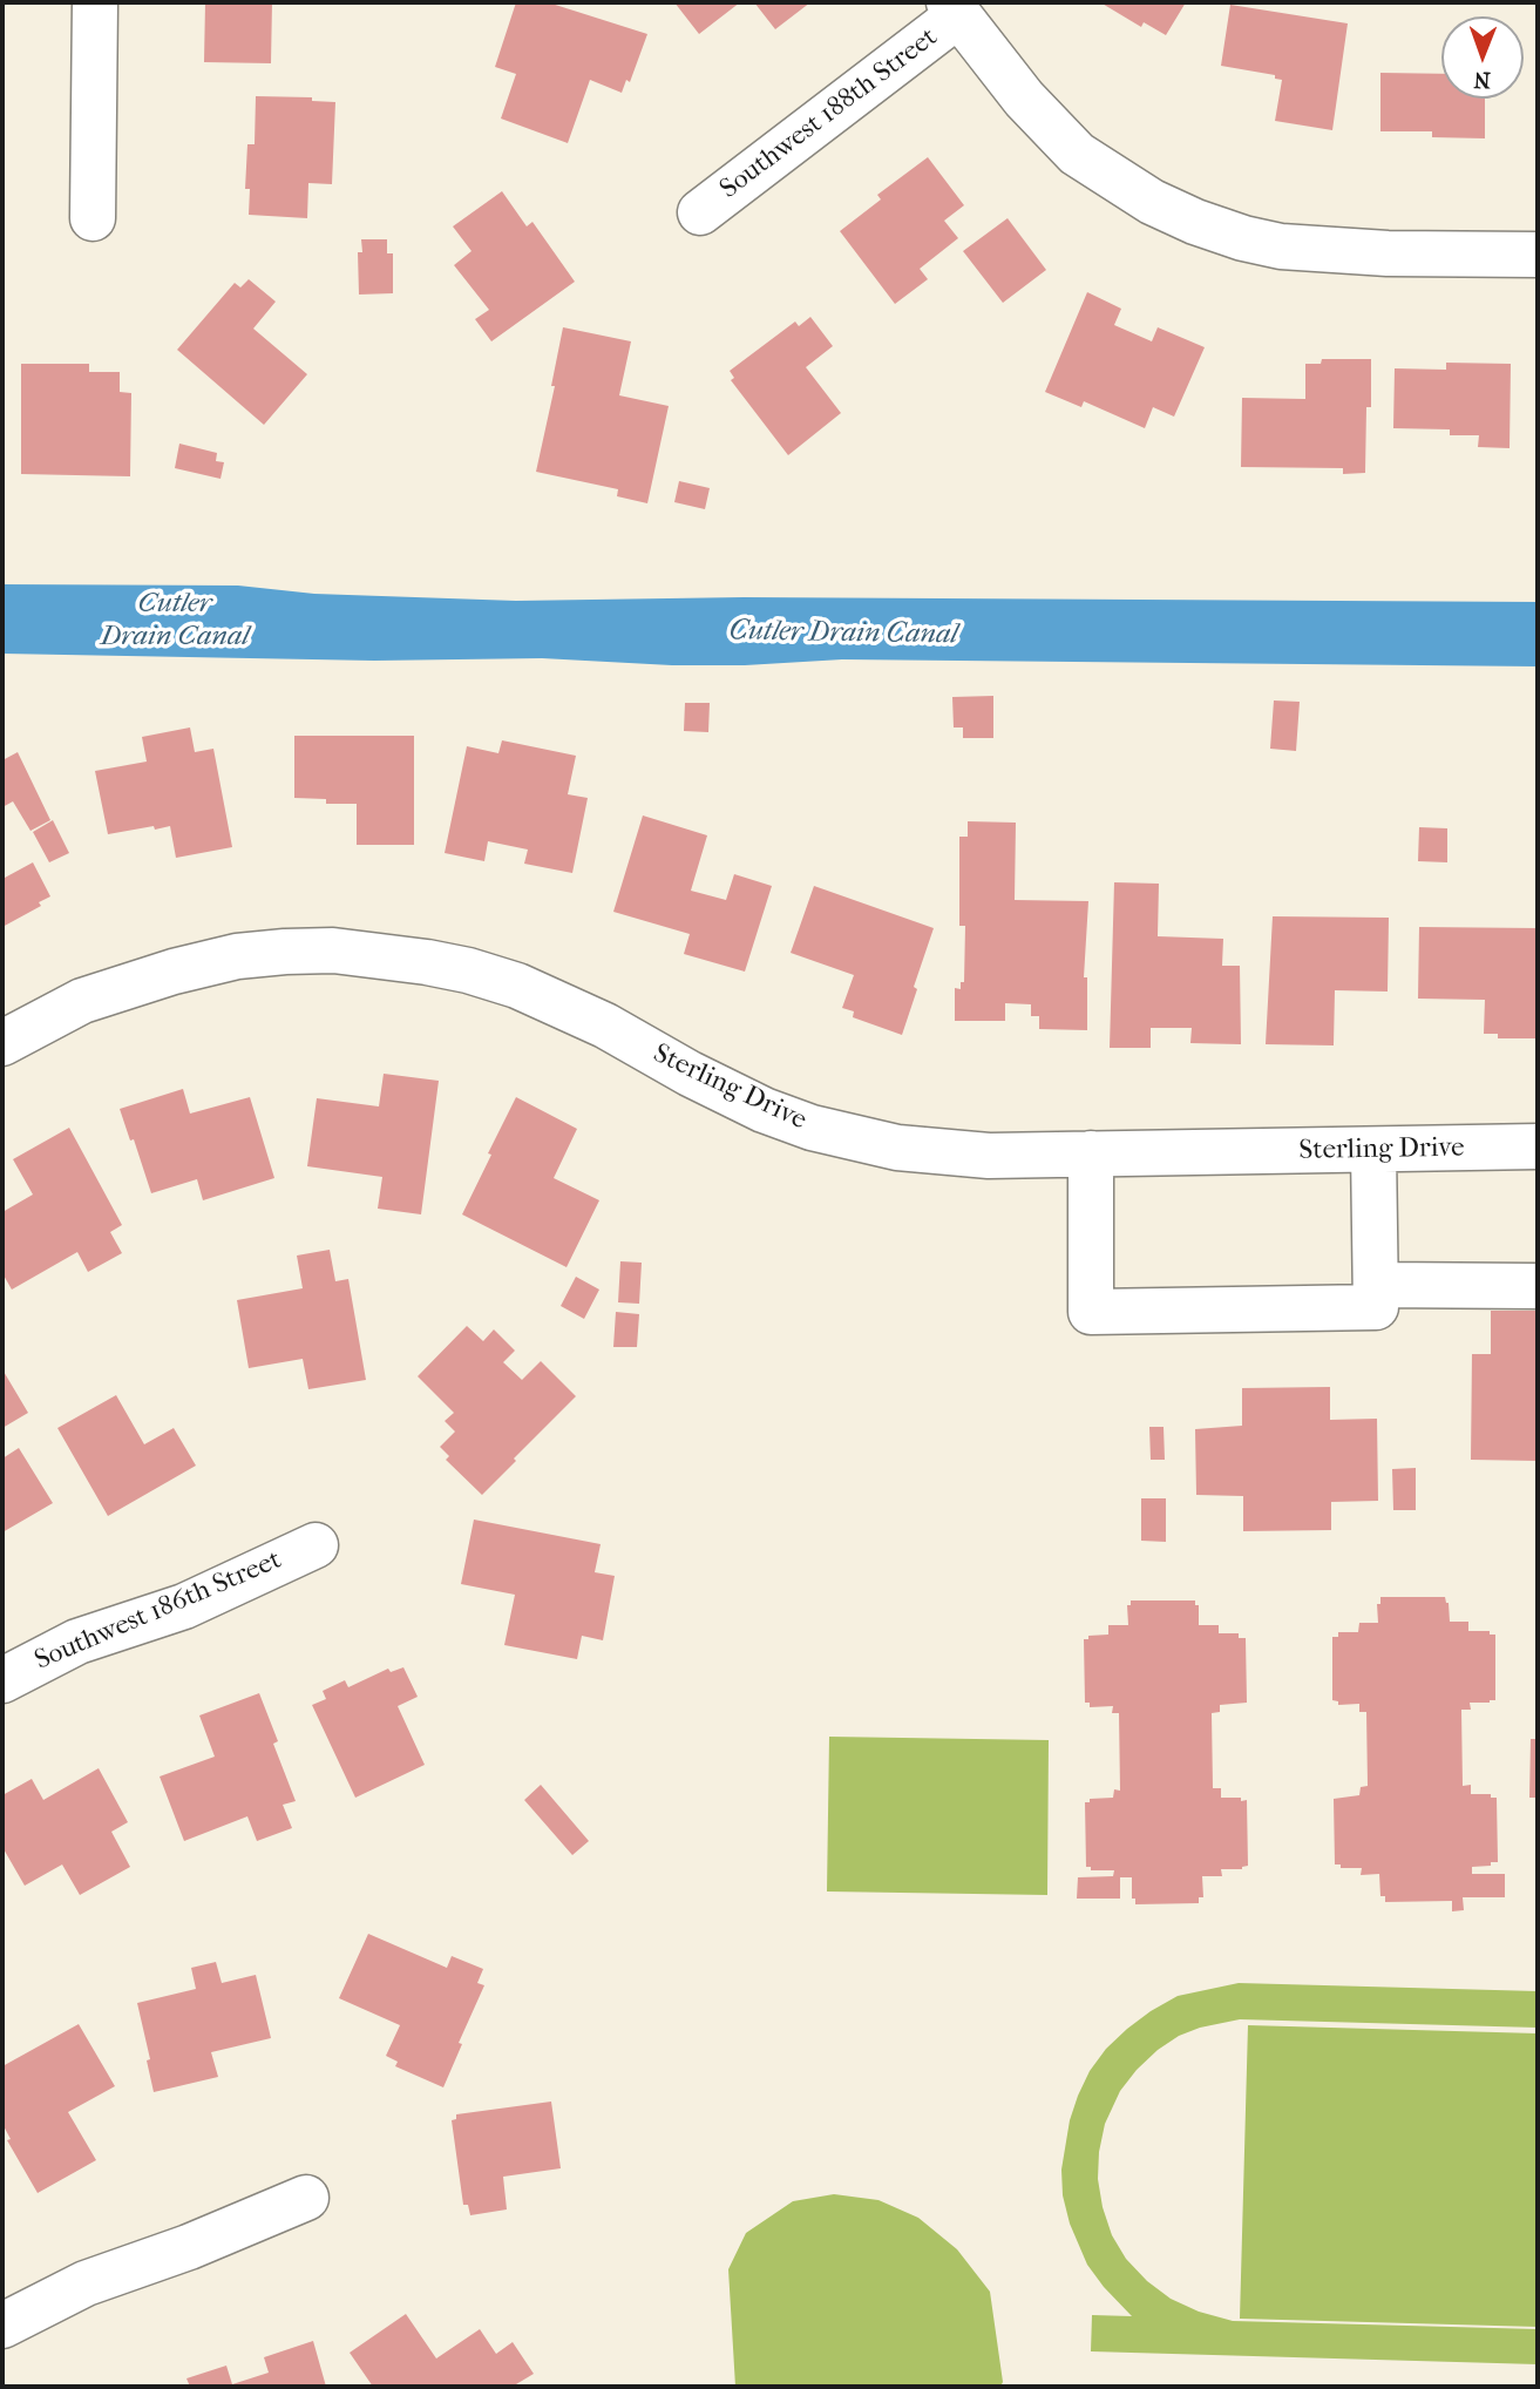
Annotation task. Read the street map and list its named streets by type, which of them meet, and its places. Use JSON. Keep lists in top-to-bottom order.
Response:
{
  "streets": {
    "street": ["Southwest 188th Street", "Sterling Drive", "Southwest 186th Street"]
  },
  "water": ["Cutler Drain Canal"],
  "north": "bottom"
}
